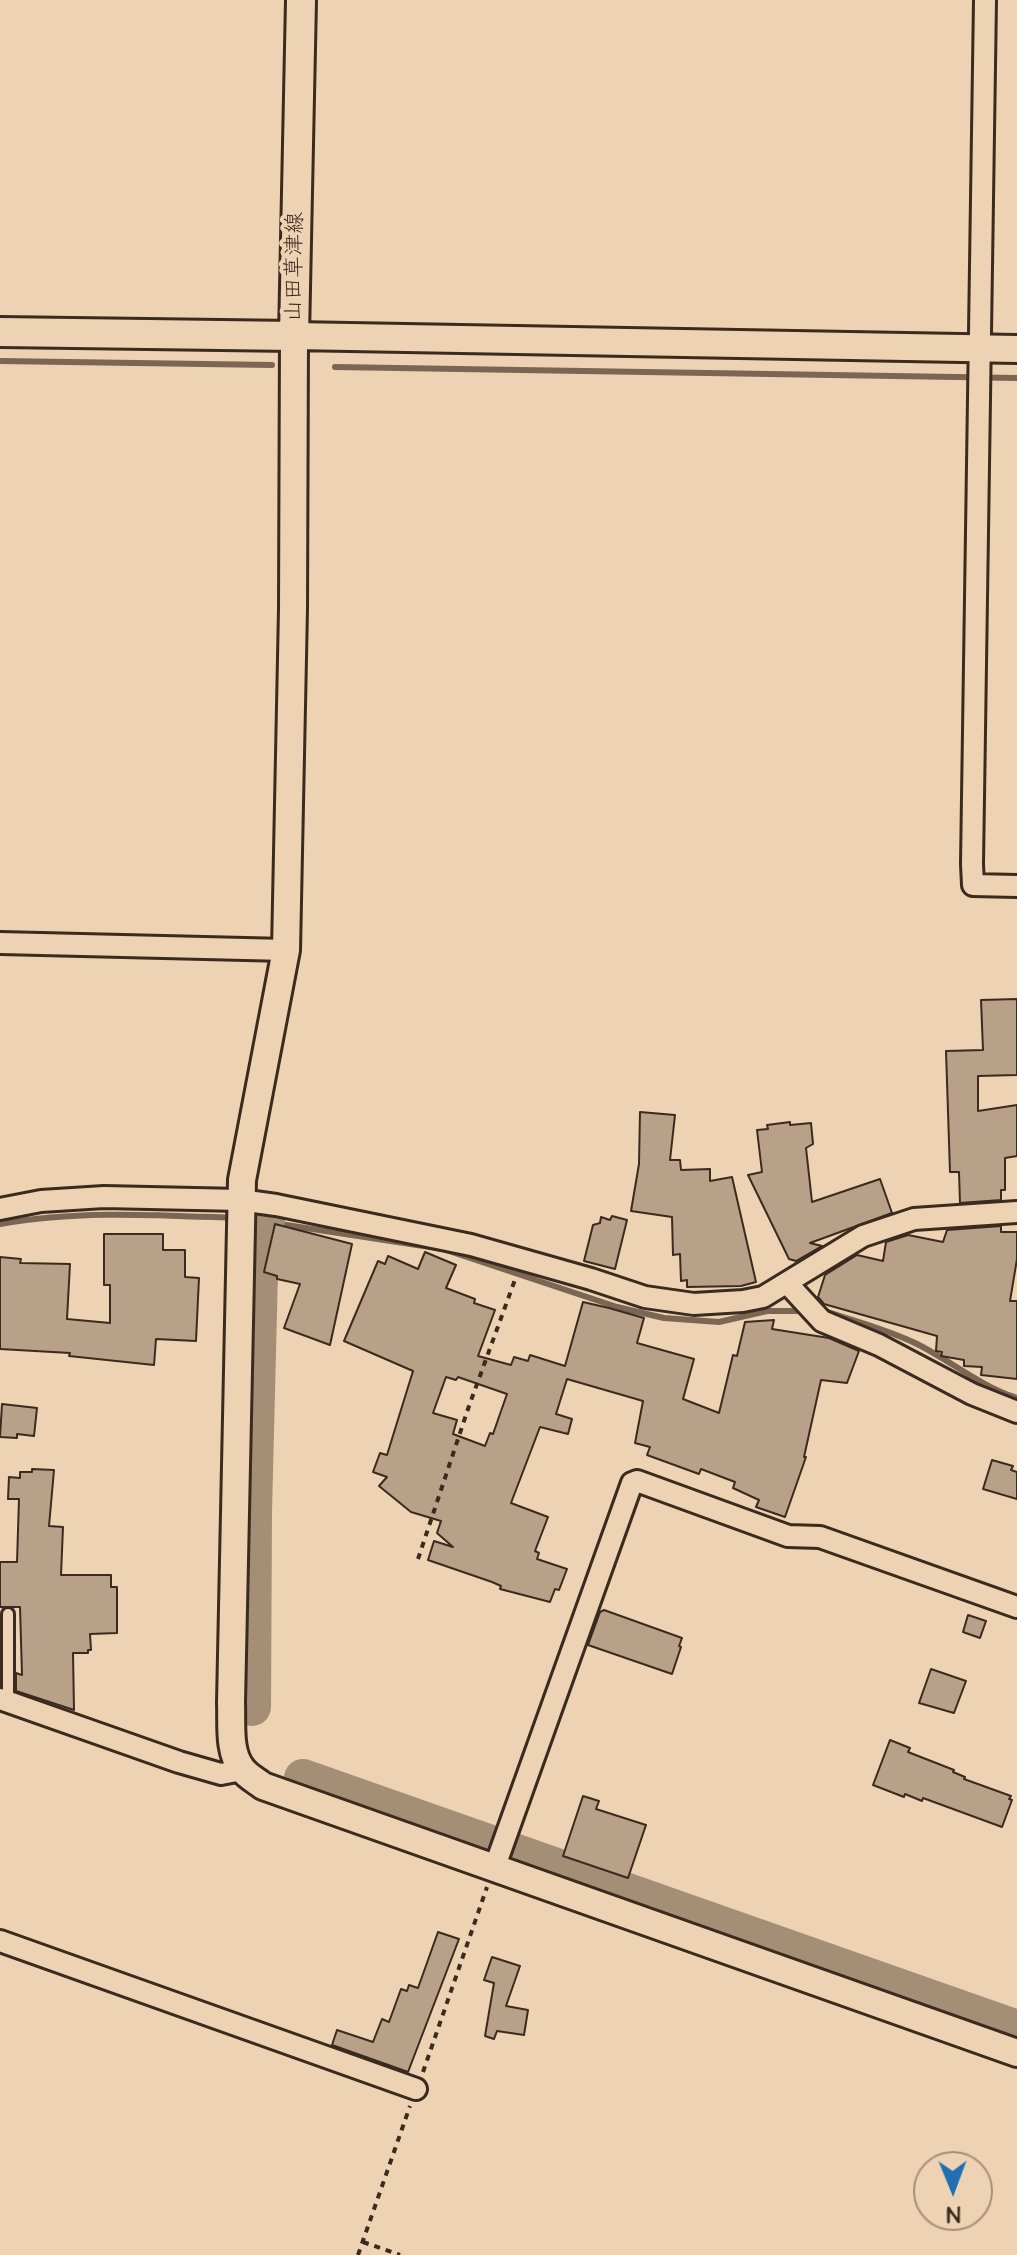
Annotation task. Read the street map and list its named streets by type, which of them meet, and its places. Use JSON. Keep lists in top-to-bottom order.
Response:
{
  "streets": {
    "main road": ["山田草津線"]
  },
  "north": "bottom"
}
